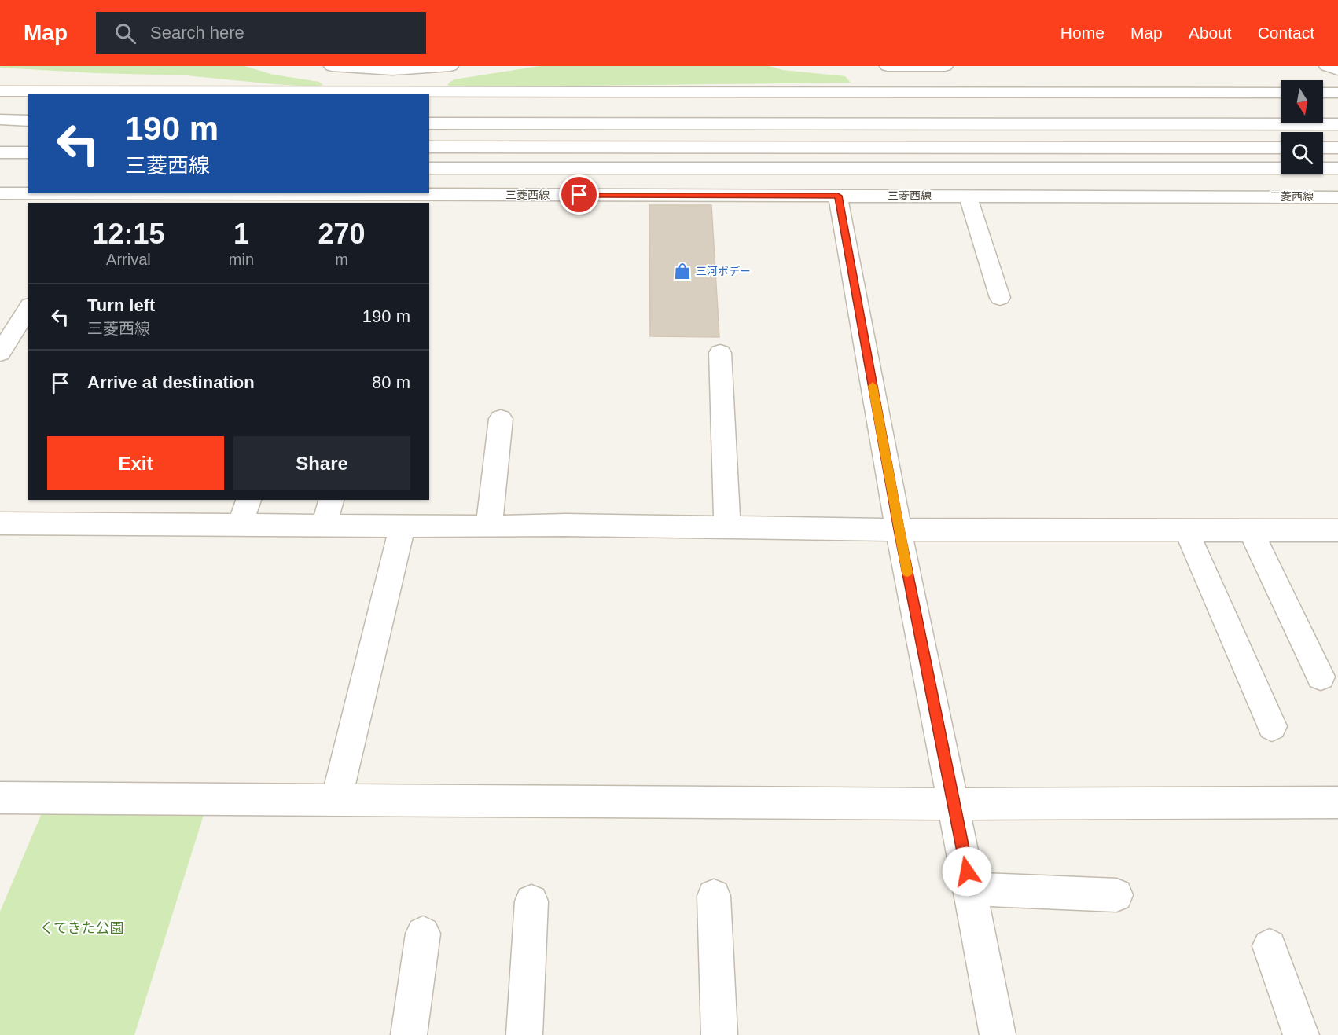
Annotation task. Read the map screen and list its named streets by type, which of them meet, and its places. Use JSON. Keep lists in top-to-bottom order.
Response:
{
  "streets": {
    "street": ["三菱西線"]
  },
  "parks": ["くてきた公園"],
  "places": {
    "shop": ["三河ボデー"]
  },
  "north": "bottom",
  "page": {
    "header": "Map",
    "search": "Search here",
    "nav": [
      "Home",
      "Map",
      "About",
      "Contact"
    ],
    "turn": ["190 m", "三菱西線"],
    "eta": [
      "12:15",
      "Arrival",
      "1",
      "min",
      "270",
      "m"
    ],
    "list": [
      {
        "name": "Turn left",
        "note": "三菱西線",
        "value": "190 m"
      },
      {
        "name": "Arrive at destination",
        "value": "80 m"
      }
    ],
    "buttons": ["Exit", "Share"]
  }
}
